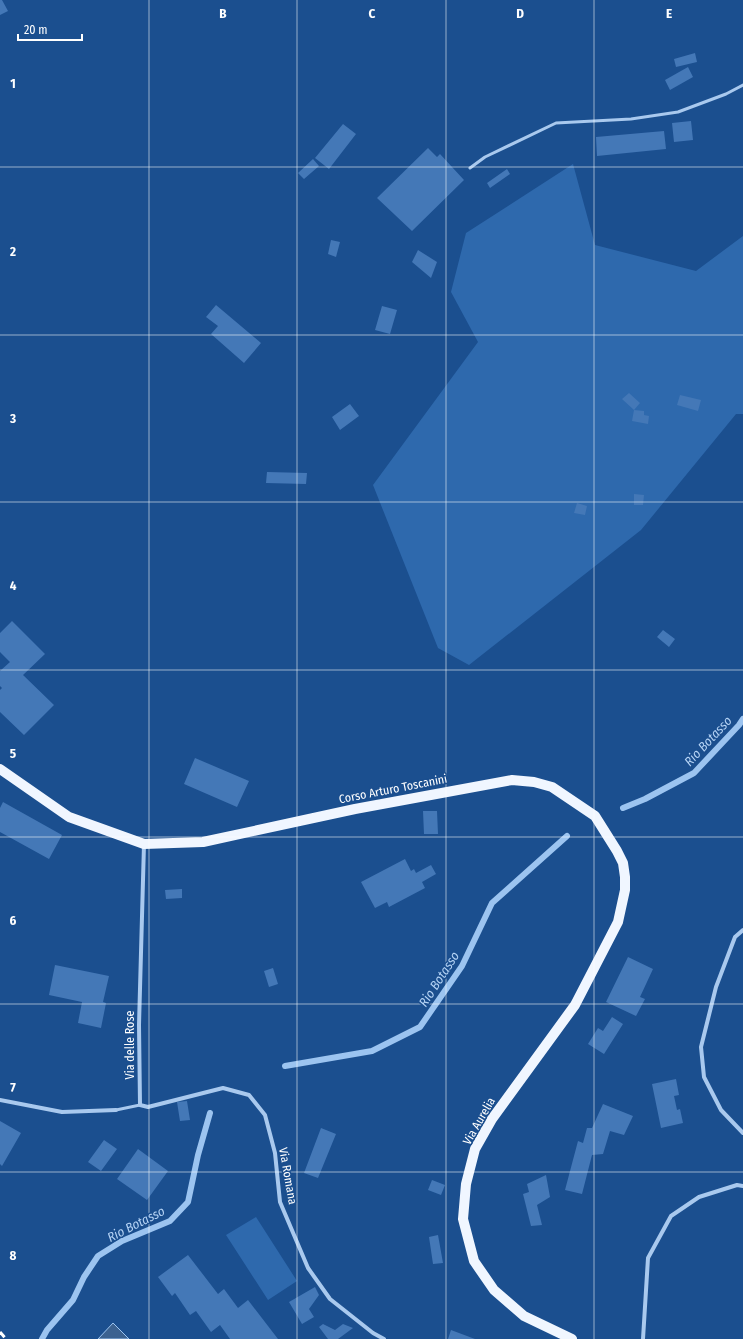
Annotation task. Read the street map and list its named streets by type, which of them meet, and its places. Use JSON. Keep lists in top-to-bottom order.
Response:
{
  "streets": {
    "main road": ["Corso Arturo Toscanini", "Via Aurelia"],
    "street": ["Via delle Rose", "Via Romana"]
  },
  "crossings": [
    ["Corso Arturo Toscanini", "Via delle Rose"],
    ["Corso Arturo Toscanini", "Via Aurelia"],
    ["Via delle Rose", "Via Romana"]
  ],
  "water": ["Rio Botasso"],
  "scale_bar": "20 m",
  "grid": {
    "columns": [
      "B",
      "C",
      "D",
      "E"
    ],
    "rows": [
      "1",
      "2",
      "3",
      "4",
      "5",
      "6",
      "7",
      "8"
    ]
  }
}
